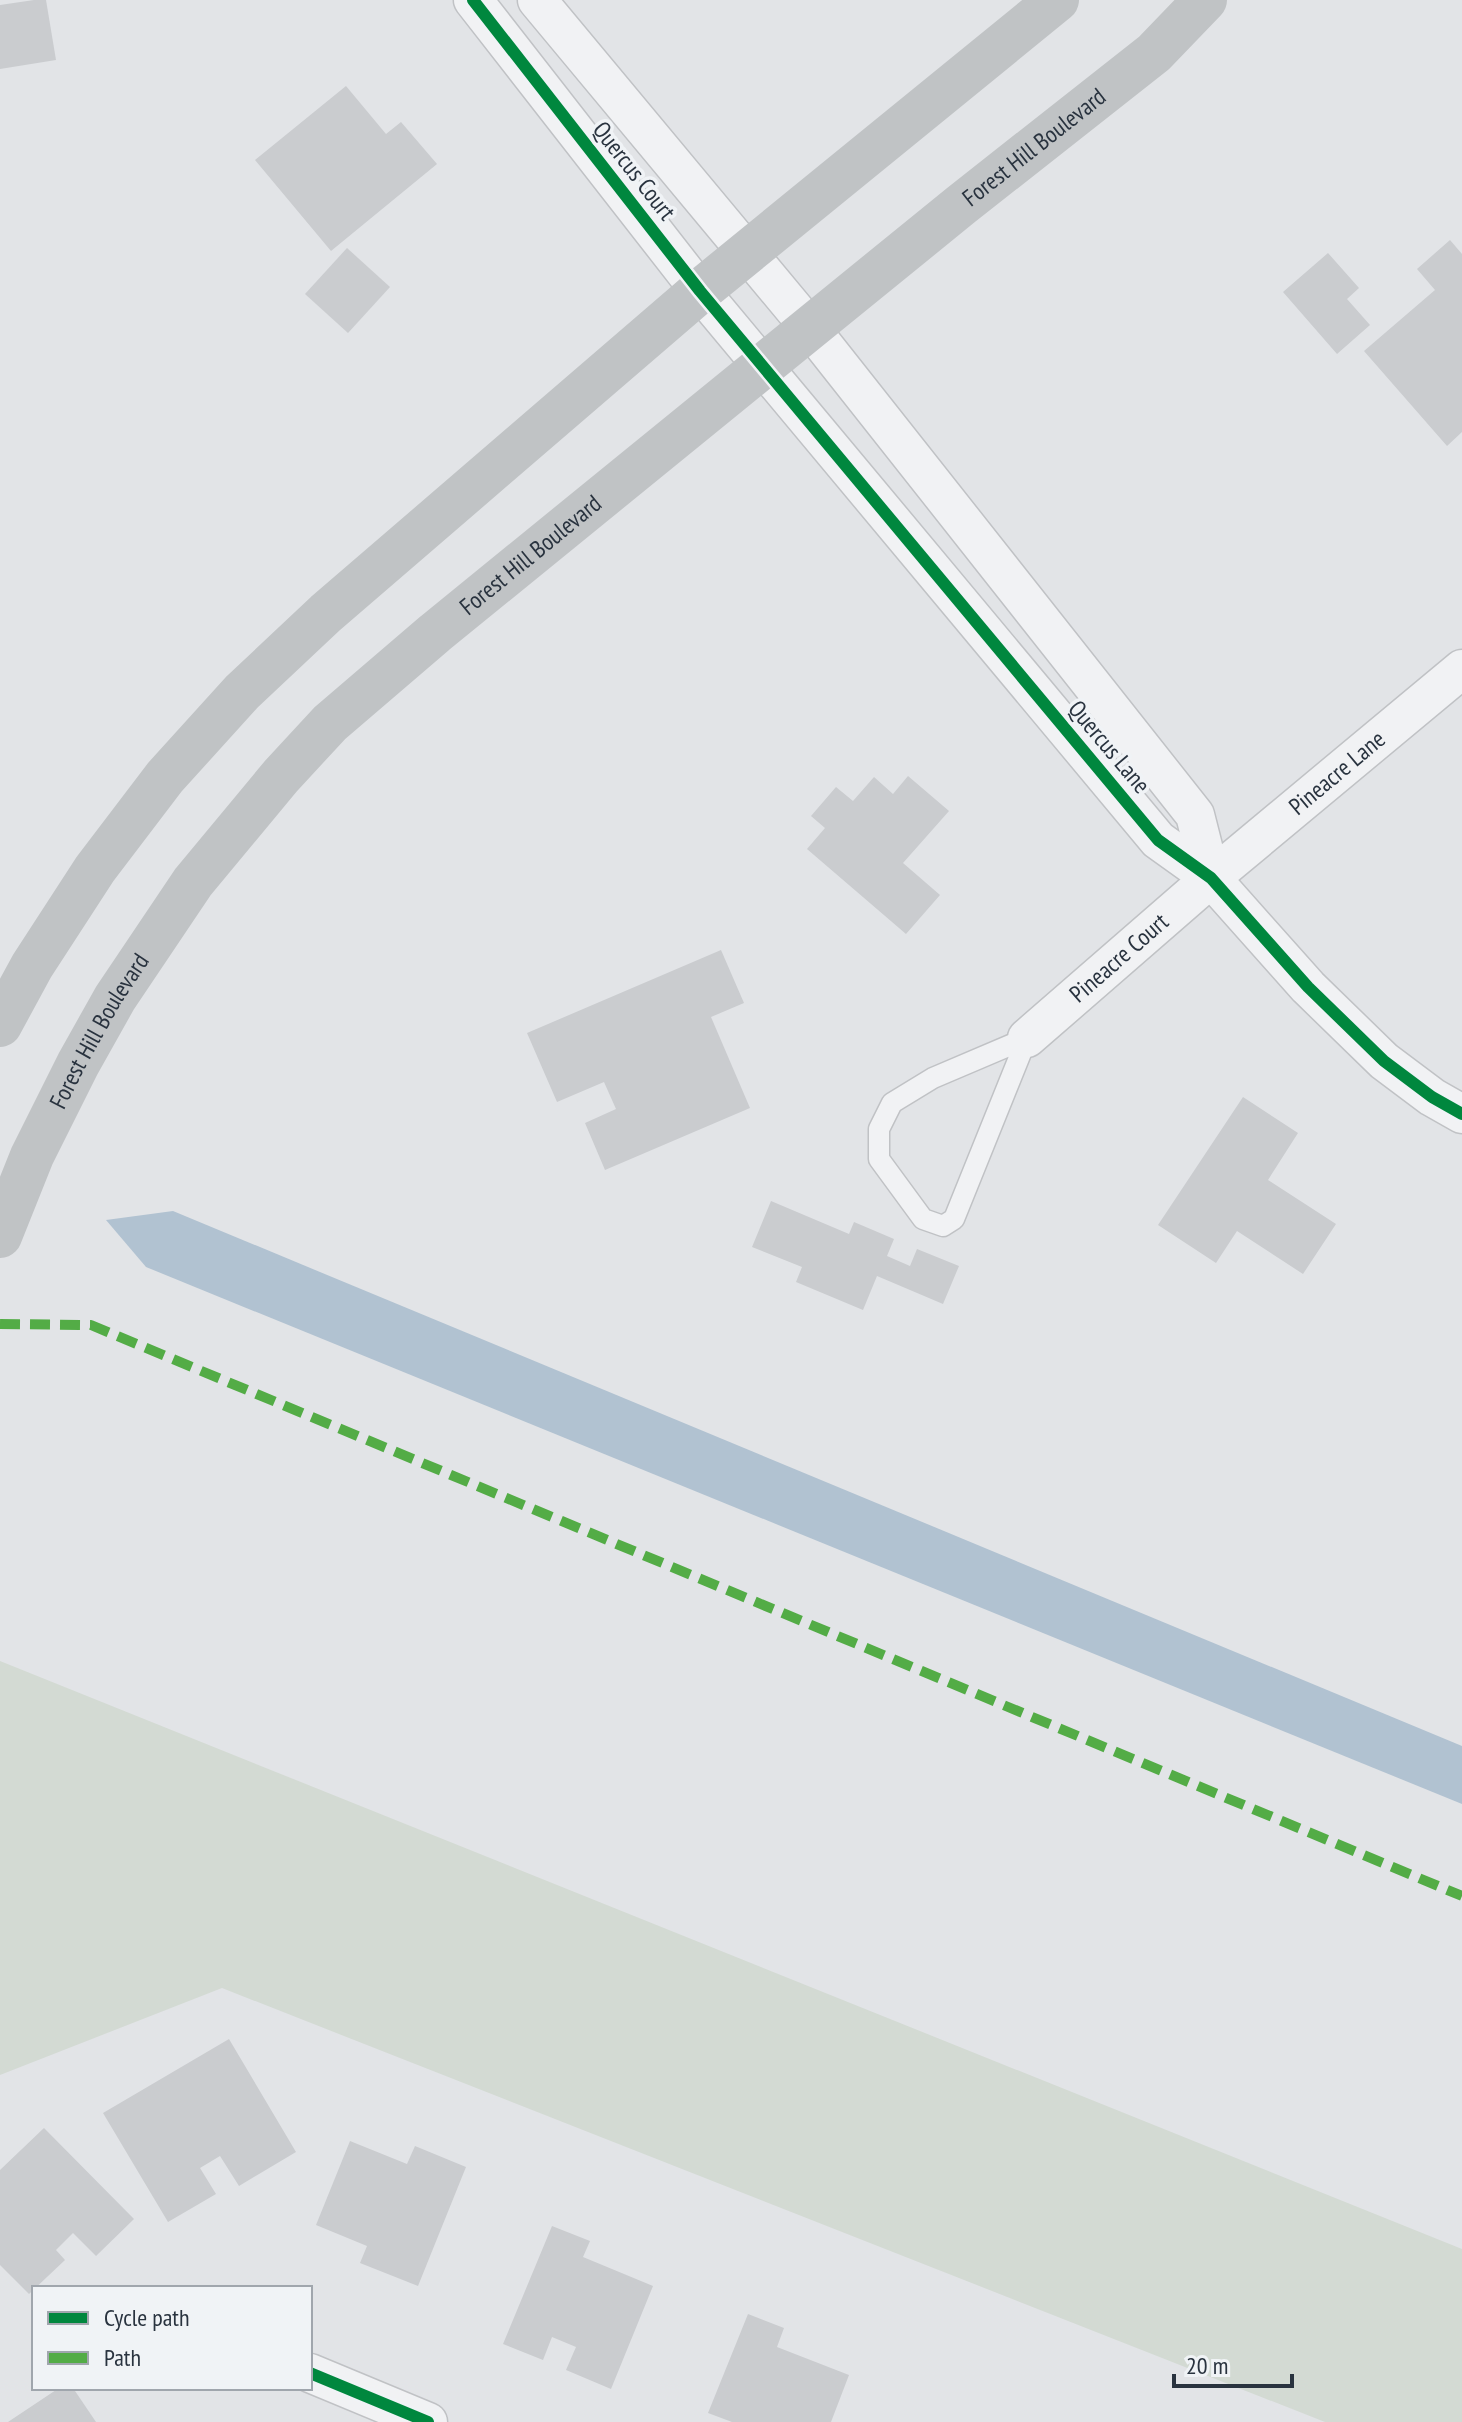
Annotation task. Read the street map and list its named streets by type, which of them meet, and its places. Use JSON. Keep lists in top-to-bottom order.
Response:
{
  "streets": {
    "main road": ["Forest Hill Boulevard"],
    "street": [
      "Quercus Court",
      "Quercus Lane",
      "Pineacre Lane",
      "Pineacre Court"
    ]
  },
  "crossings": [
    ["Forest Hill Boulevard", "Quercus Court"],
    ["Forest Hill Boulevard", "Quercus Lane"],
    ["Quercus Court", "Quercus Lane"],
    ["Quercus Lane", "Pineacre Lane"],
    ["Quercus Lane", "Pineacre Court"],
    ["Pineacre Lane", "Pineacre Court"]
  ],
  "legend": ["Cycle path", "Path"],
  "scale_bar": "20 m"
}
